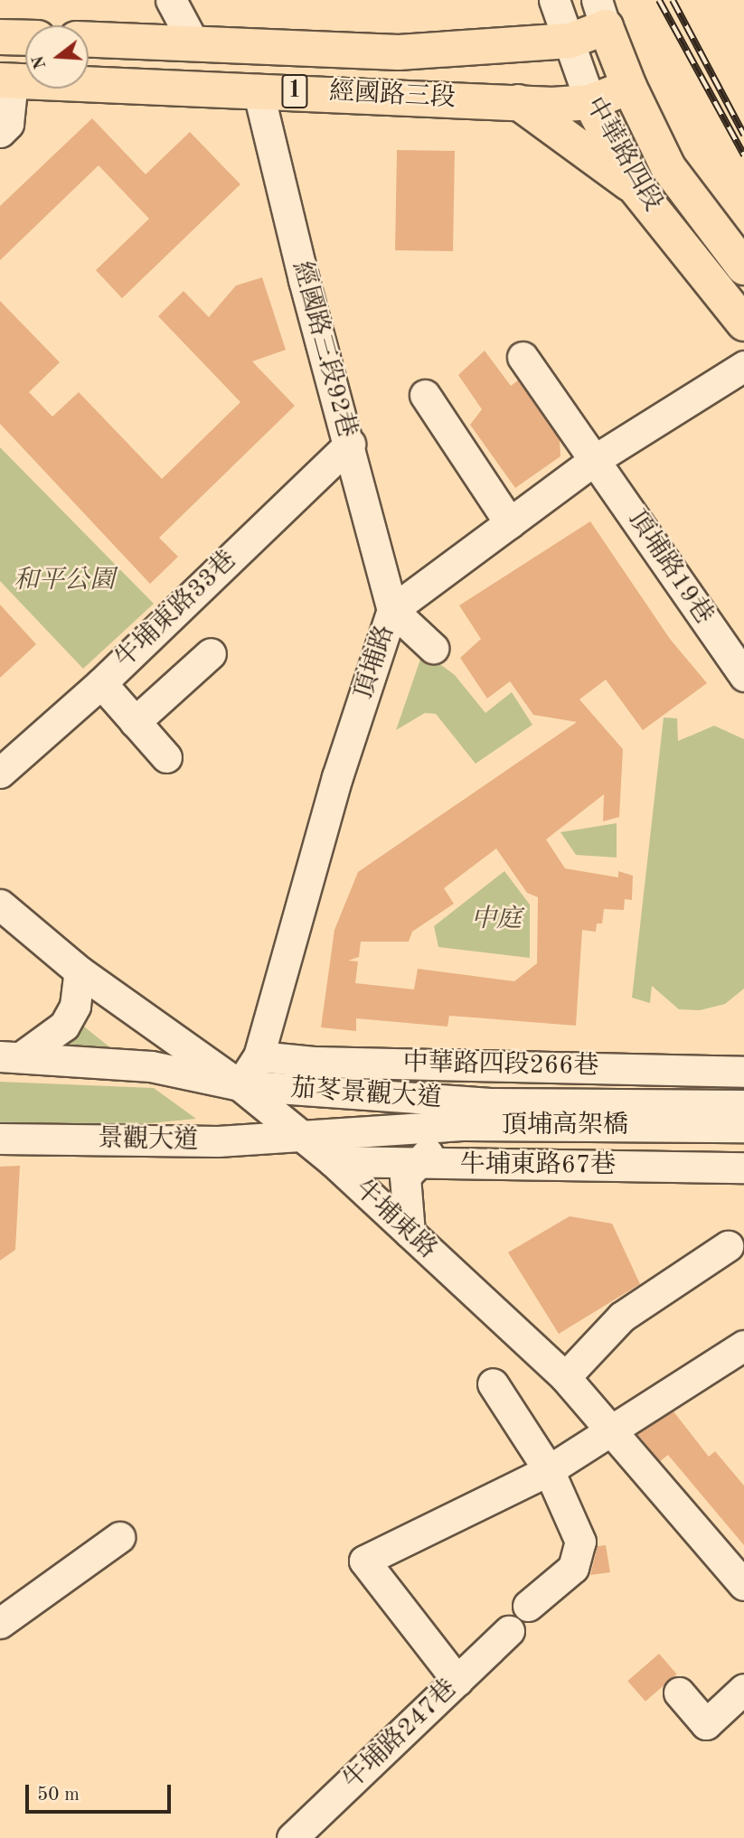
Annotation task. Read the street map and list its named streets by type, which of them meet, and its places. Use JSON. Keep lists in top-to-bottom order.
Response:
{
  "streets": {
    "main road": ["1", "經國路三段", "中華路四段"],
    "street": [
      "經國路三段92巷",
      "頂埔路19巷",
      "牛埔東路33巷",
      "頂埔路",
      "中華路四段266巷",
      "茄苳景觀大道",
      "頂埔高架橋",
      "景觀大道",
      "牛埔東路67巷",
      "牛埔東路",
      "牛埔路247巷"
    ]
  },
  "crossings": [
    ["經國路三段", "中華路四段"],
    ["經國路三段", "經國路三段92巷"],
    ["經國路三段92巷", "牛埔東路33巷"],
    ["經國路三段92巷", "頂埔路"],
    ["頂埔路19巷", "頂埔路"],
    ["頂埔路", "中華路四段266巷"],
    ["頂埔路", "茄苳景觀大道"],
    ["頂埔路", "牛埔東路"],
    ["茄苳景觀大道", "頂埔高架橋"],
    ["茄苳景觀大道", "景觀大道"],
    ["茄苳景觀大道", "牛埔東路"],
    ["景觀大道", "牛埔東路"],
    ["牛埔東路67巷", "牛埔東路"]
  ],
  "parks": ["和平公園", "中庭"],
  "scale_bar": "50 m",
  "north": "left"
}
